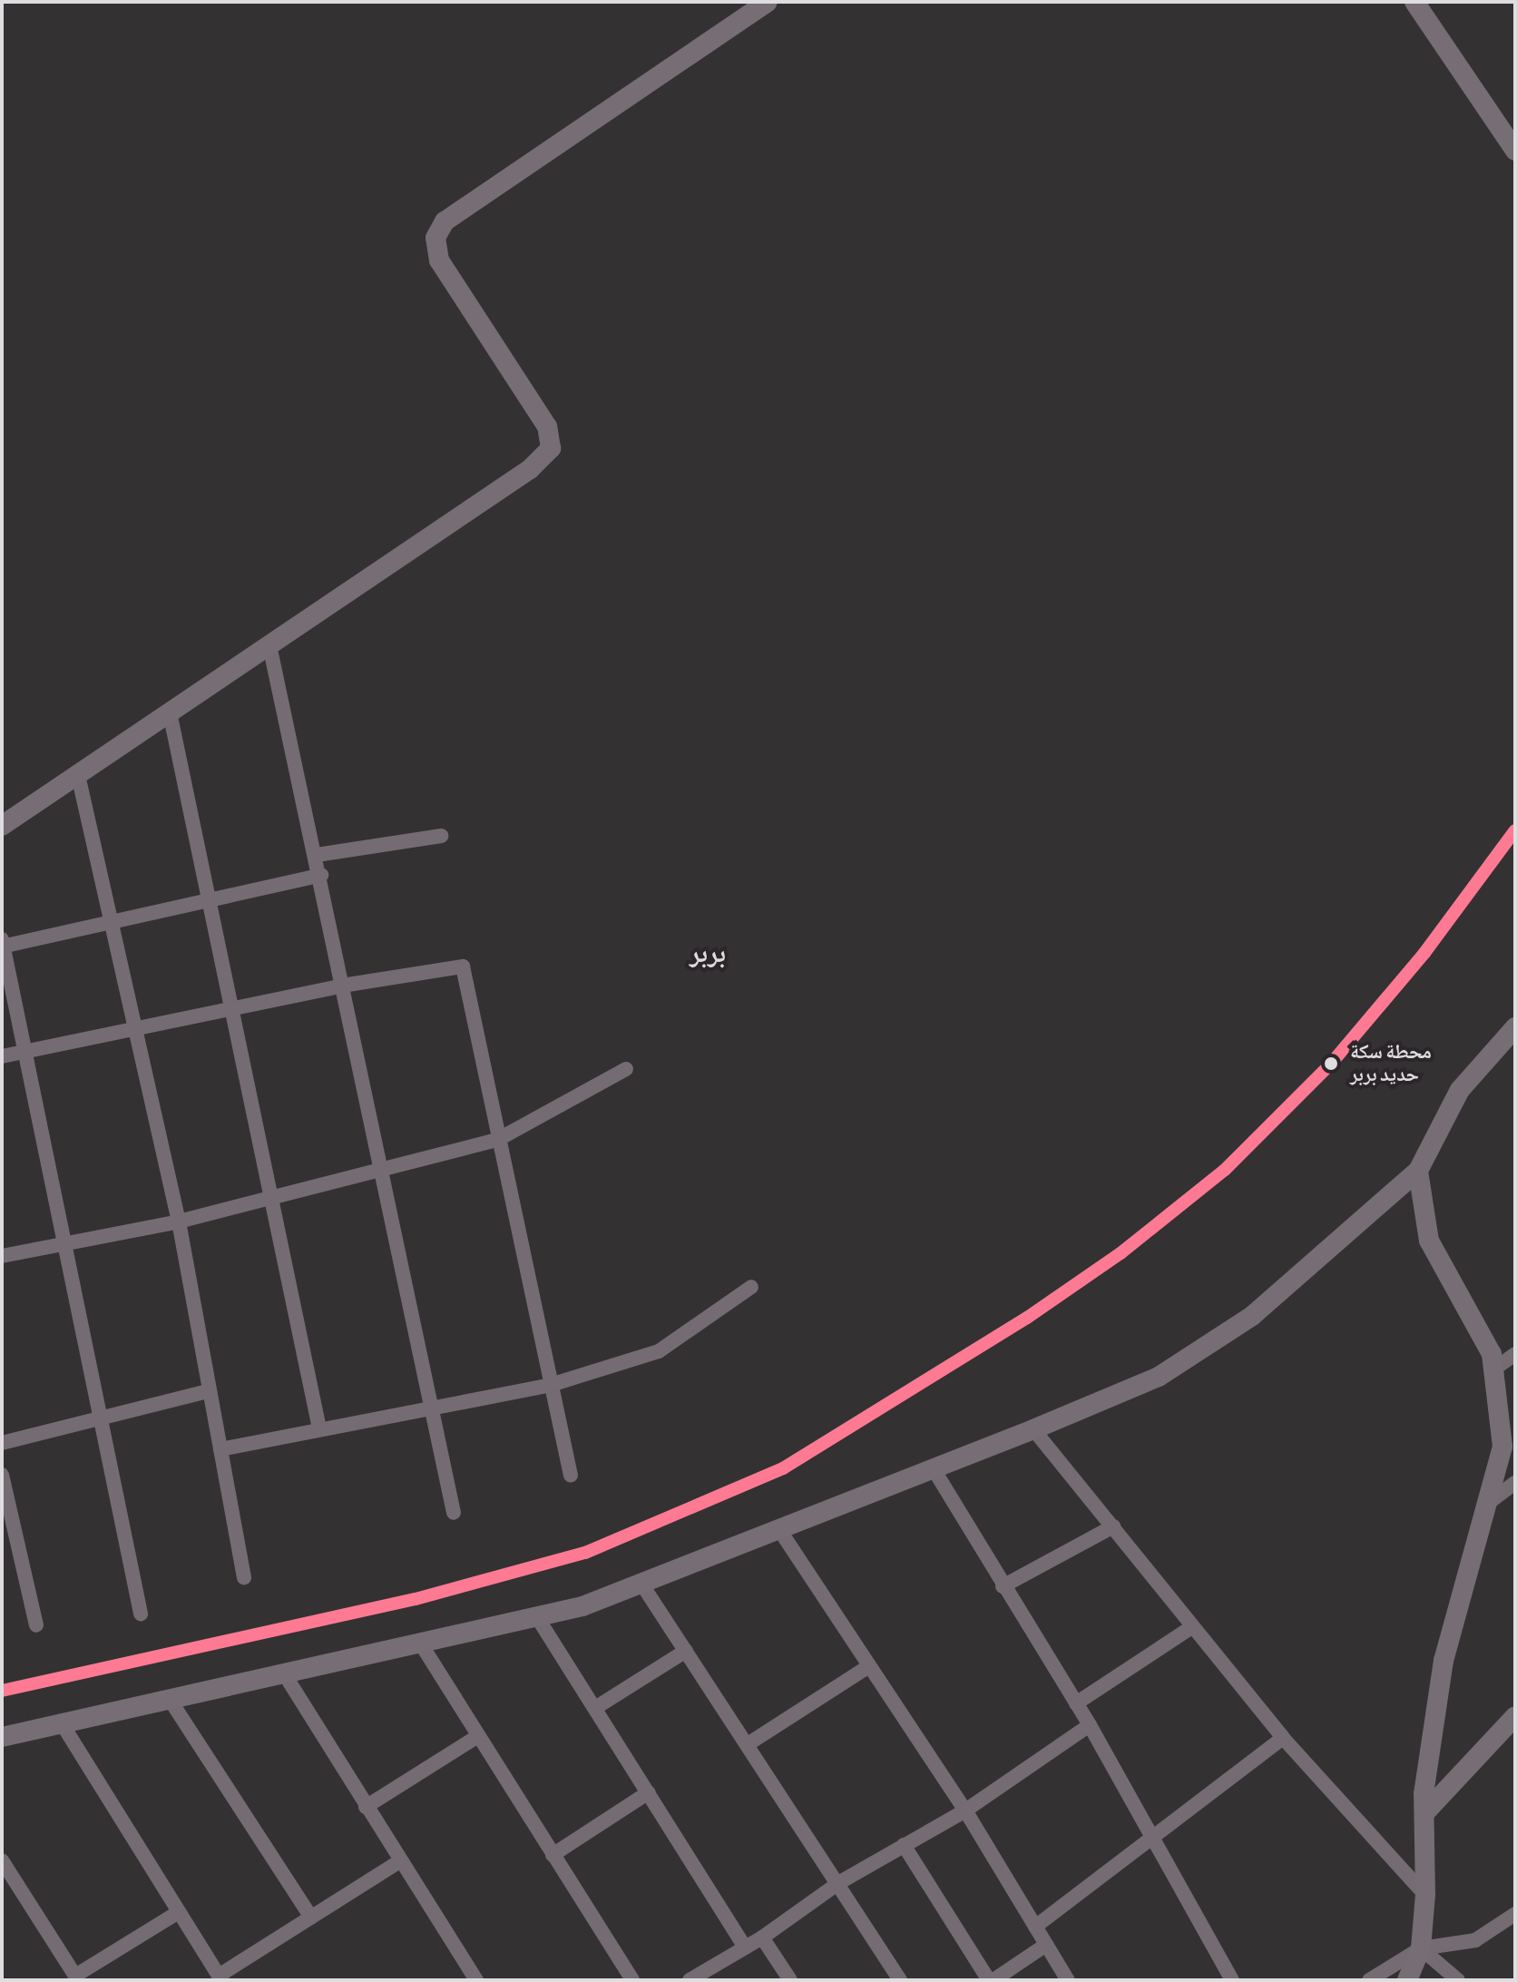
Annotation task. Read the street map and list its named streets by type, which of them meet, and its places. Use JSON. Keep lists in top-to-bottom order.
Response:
{
  "districts": ["بربر"],
  "places": ["محطة سكة حديد بربر"]
}
